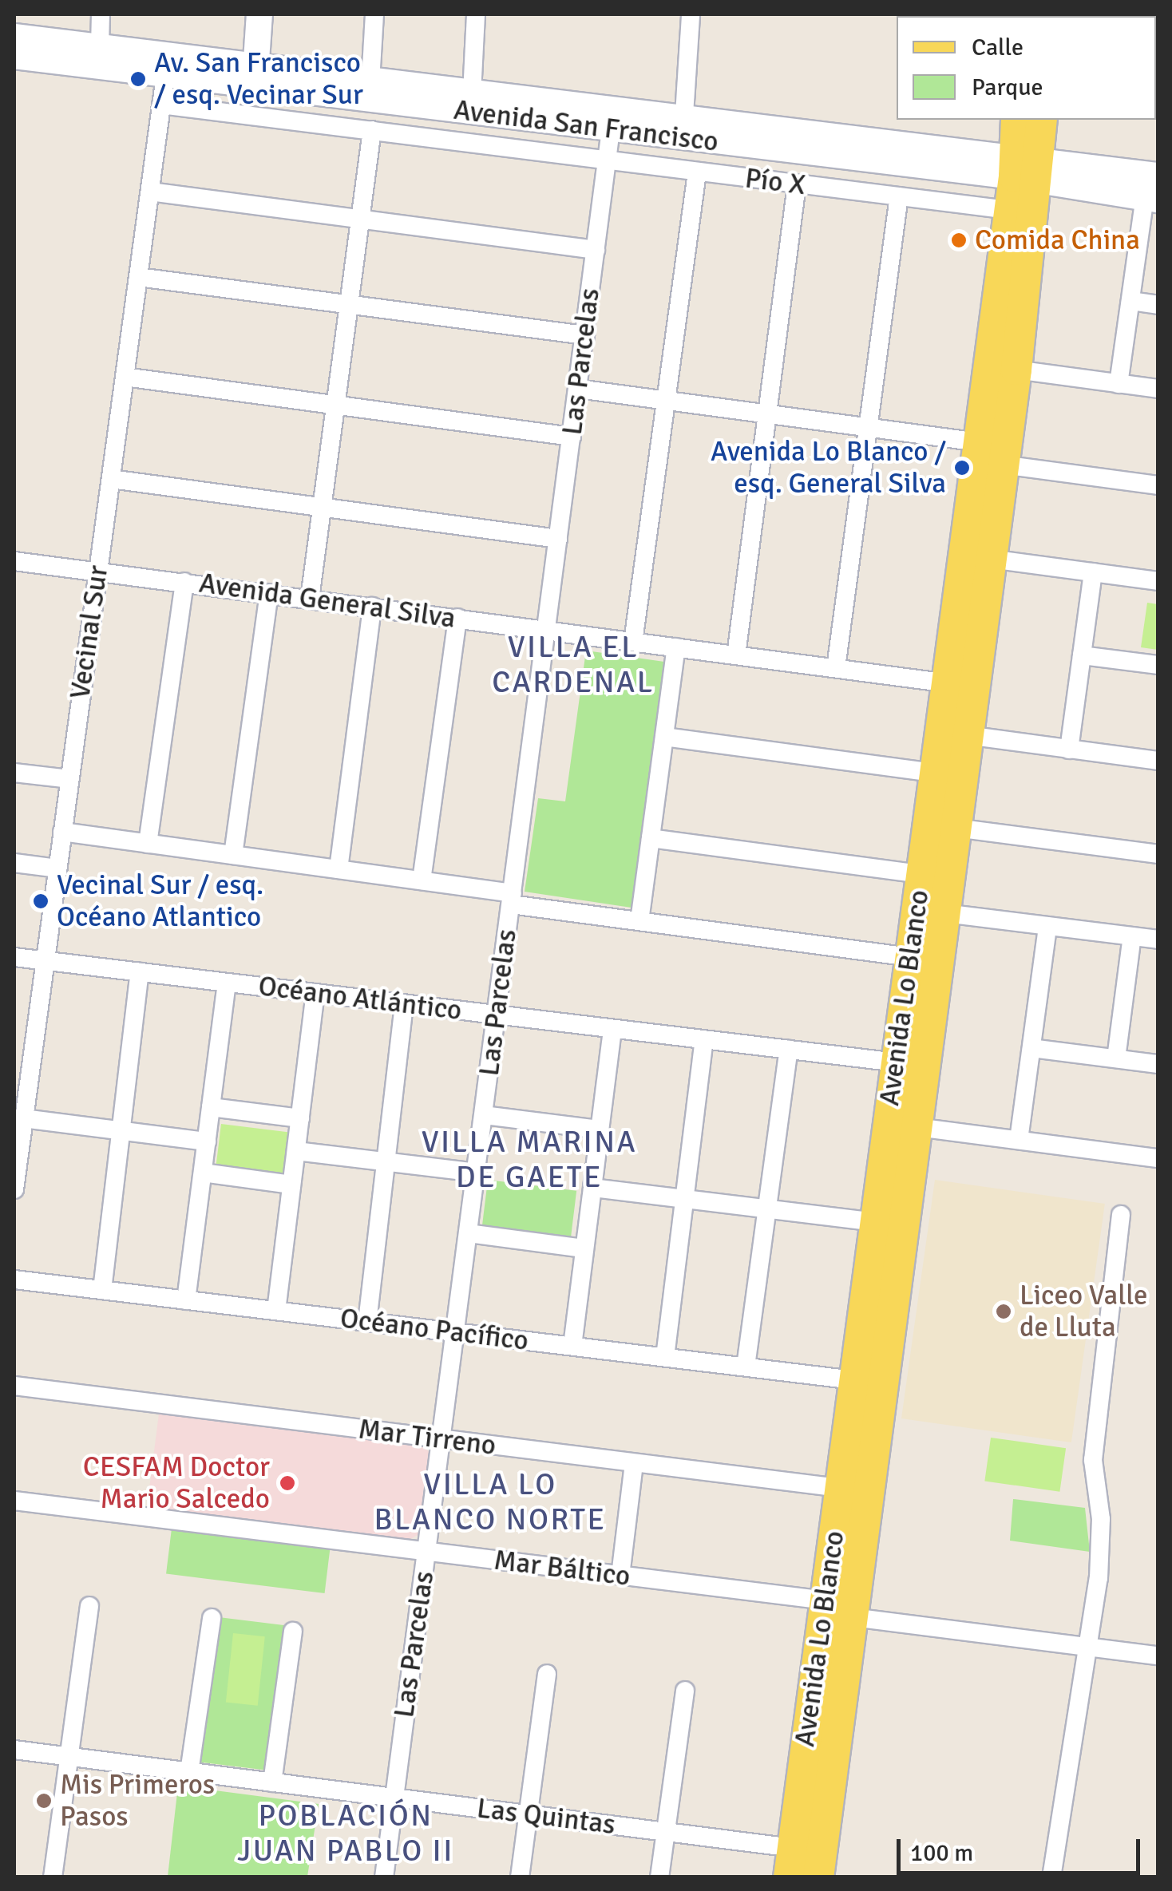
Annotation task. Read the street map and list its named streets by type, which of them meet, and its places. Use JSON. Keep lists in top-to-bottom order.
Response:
{
  "streets": {
    "main road": ["Avenida San Francisco", "Avenida Lo Blanco"],
    "street": [
      "Pío X",
      "Las Parcelas",
      "Avenida General Silva",
      "Vecinal Sur",
      "Océano Atlántico",
      "Océano Pacífico",
      "Mar Tirreno",
      "Mar Báltico",
      "Las Quintas"
    ]
  },
  "crossings": [
    ["Avenida San Francisco", "Las Parcelas"],
    ["Avenida San Francisco", "Vecinal Sur"],
    ["Avenida San Francisco", "Avenida Lo Blanco"],
    ["Pío X", "Las Parcelas"],
    ["Pío X", "Vecinal Sur"],
    ["Pío X", "Avenida Lo Blanco"],
    ["Las Parcelas", "Avenida General Silva"],
    ["Las Parcelas", "Océano Atlántico"],
    ["Las Parcelas", "Océano Pacífico"],
    ["Las Parcelas", "Mar Tirreno"],
    ["Las Parcelas", "Mar Báltico"],
    ["Las Parcelas", "Las Quintas"],
    ["Avenida General Silva", "Vecinal Sur"],
    ["Avenida General Silva", "Avenida Lo Blanco"],
    ["Vecinal Sur", "Océano Atlántico"],
    ["Avenida Lo Blanco", "Océano Atlántico"],
    ["Avenida Lo Blanco", "Océano Pacífico"],
    ["Avenida Lo Blanco", "Mar Tirreno"],
    ["Avenida Lo Blanco", "Mar Báltico"],
    ["Avenida Lo Blanco", "Las Quintas"]
  ],
  "districts": [
    "VILLA EL CARDENAL",
    "VILLA MARINA DE GAETE",
    "VILLA LO BLANCO NORTE",
    "POBLACIÓN JUAN PABLO II"
  ],
  "places": [
    "Av. San Francisco / esq. Vecinar Sur",
    "Comida China",
    "Avenida Lo Blanco / esq. General Silva",
    "Vecinal Sur / esq. Océano Atlantico",
    "Liceo Valle de Lluta",
    "CESFAM Doctor Mario Salcedo",
    "Mis Primeros Pasos"
  ],
  "legend": ["Calle", "Parque"],
  "scale_bar": "100 m"
}
